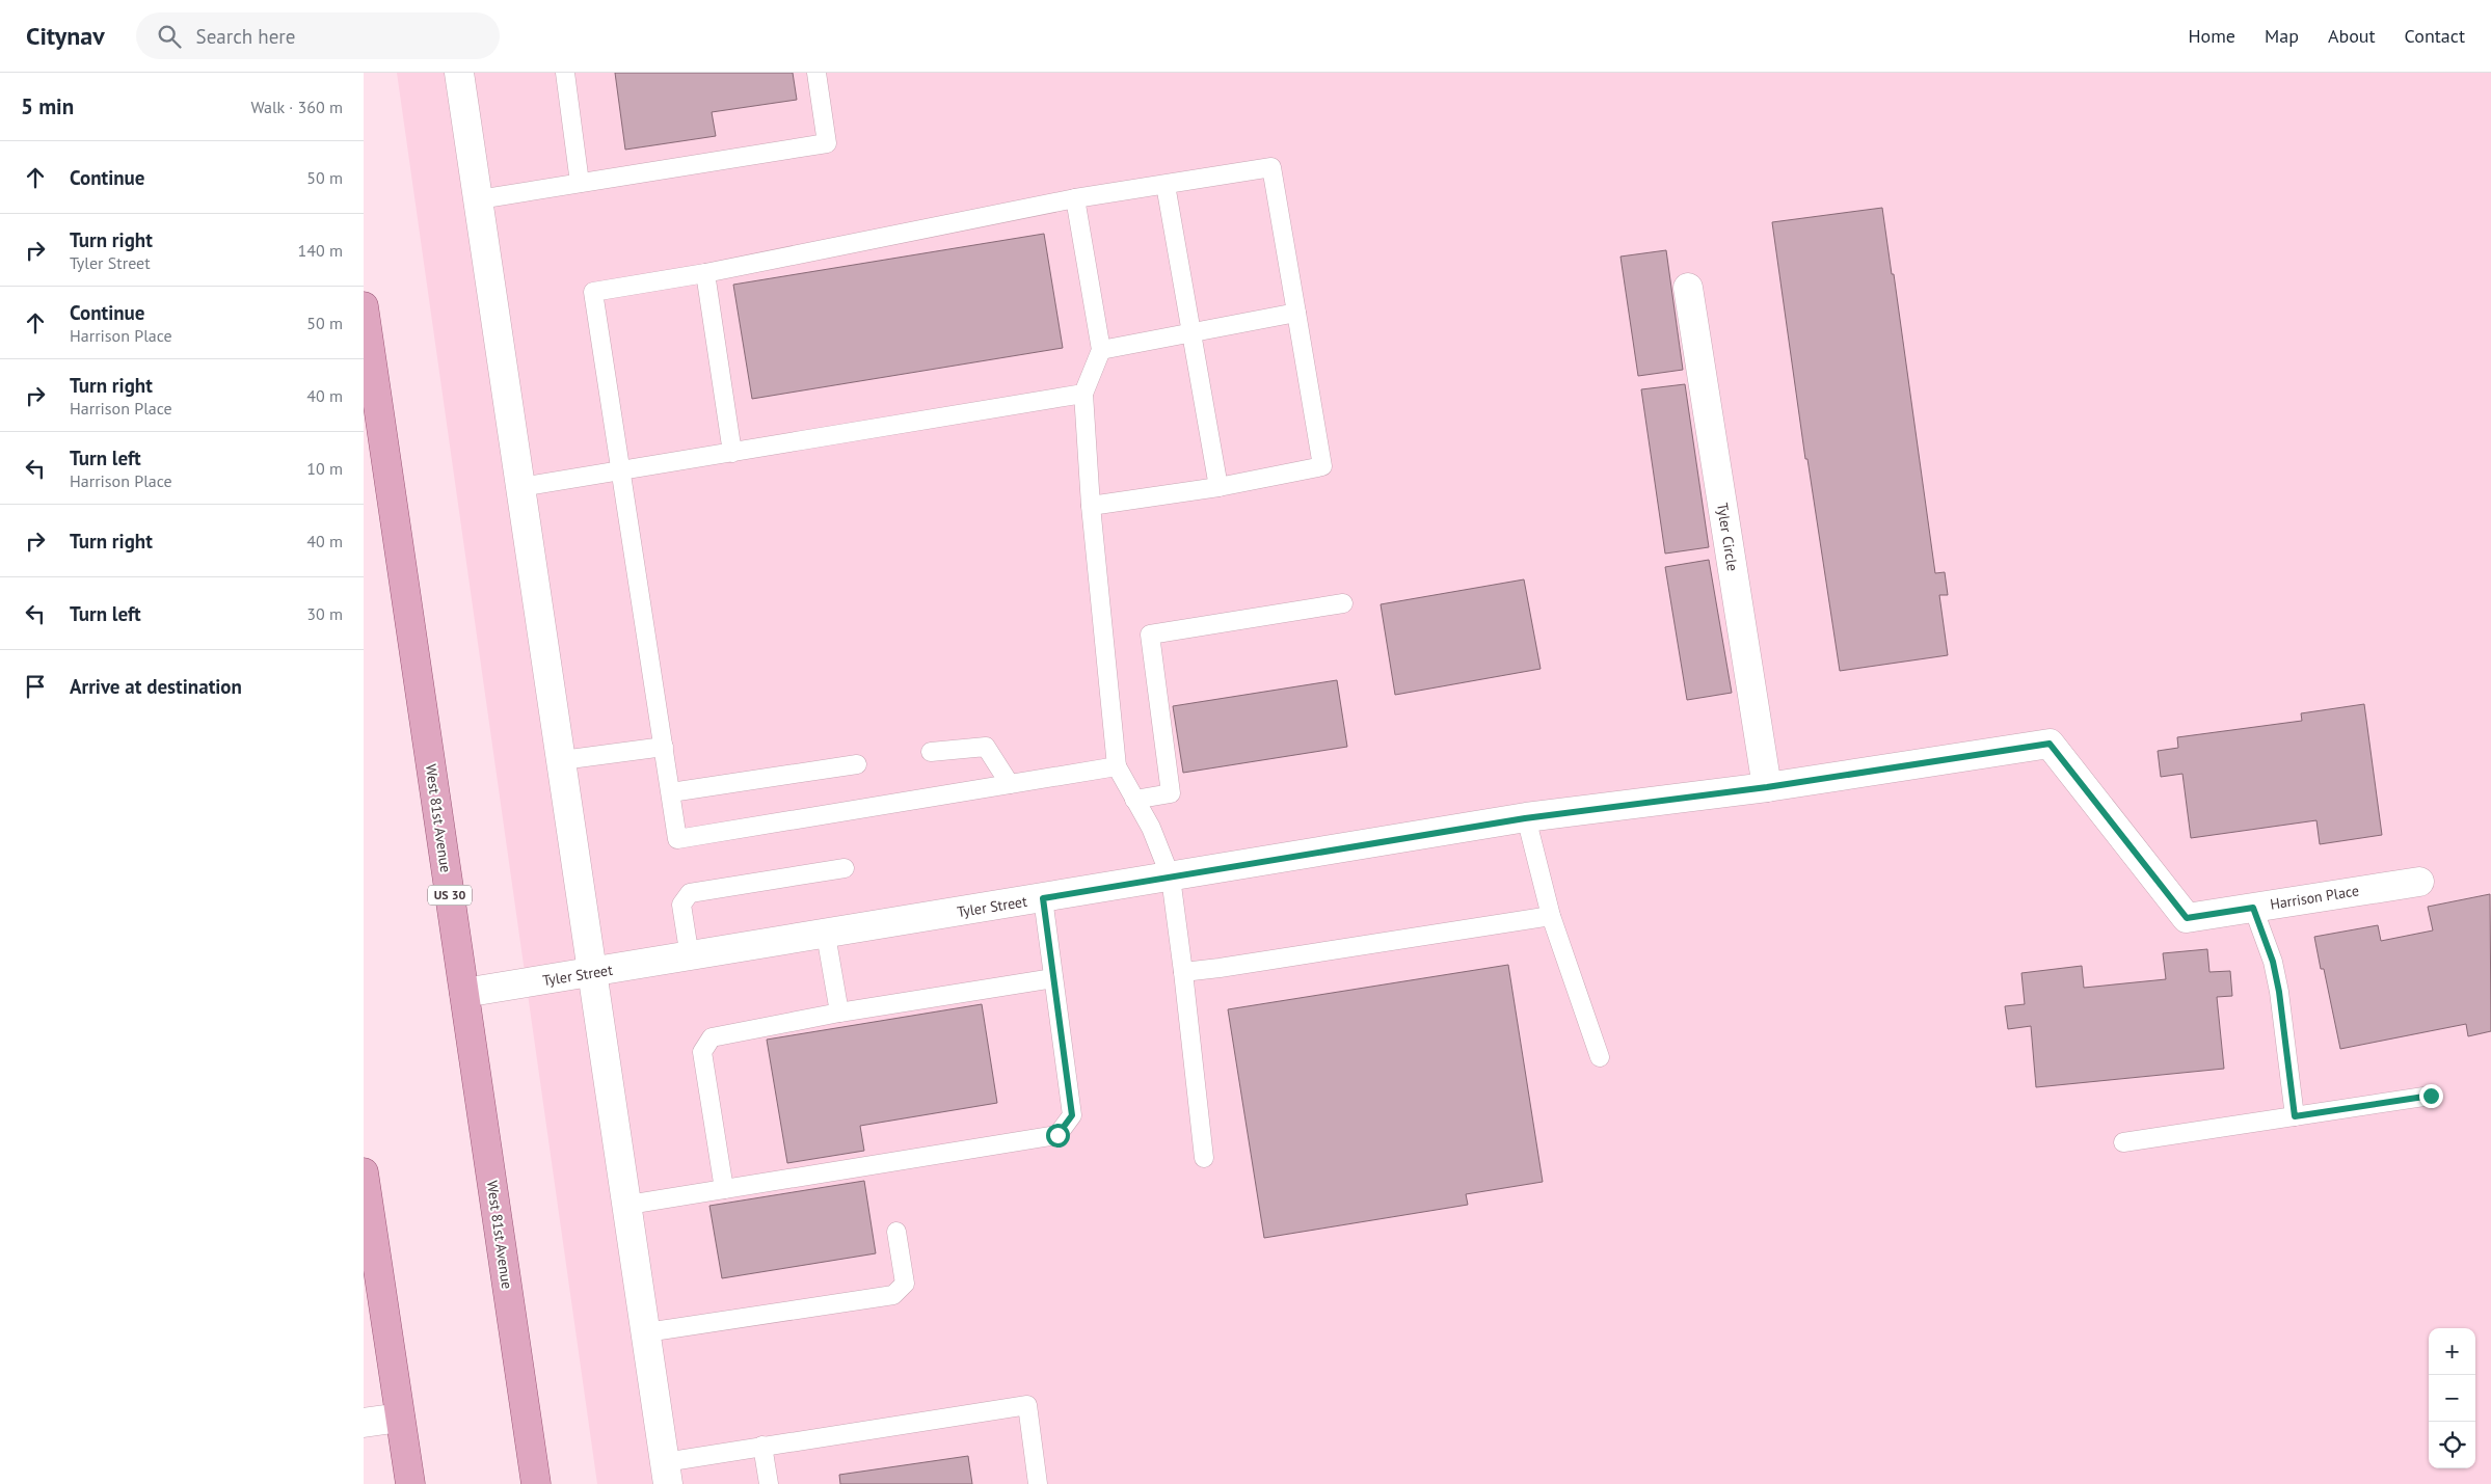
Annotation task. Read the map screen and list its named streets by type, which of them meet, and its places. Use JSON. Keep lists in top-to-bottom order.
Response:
{
  "streets": {
    "main road": ["West 81st Avenue", "US 30"],
    "street": ["Tyler Circle", "Harrison Place", "Tyler Street"]
  },
  "crossings": [
    ["Tyler Circle", "Harrison Place"],
    ["Tyler Circle", "Tyler Street"],
    ["West 81st Avenue", "Tyler Street"],
    ["Harrison Place", "Tyler Street"]
  ],
  "page": {
    "header": "Citynav",
    "search": "Search here",
    "nav": [
      "Home",
      "Map",
      "About",
      "Contact"
    ],
    "heading": ["5 min", "Walk · 360 m"],
    "list": [
      ["Continue", "50 m"],
      ["Turn right", "Tyler Street", "140 m"],
      ["Continue", "Harrison Place", "50 m"],
      ["Turn right", "Harrison Place", "40 m"],
      ["Turn left", "Harrison Place", "10 m"],
      ["Turn right", "40 m"],
      ["Turn left", "30 m"],
      "Arrive at destination"
    ],
    "map_buttons": ["+", "−"]
  }
}
